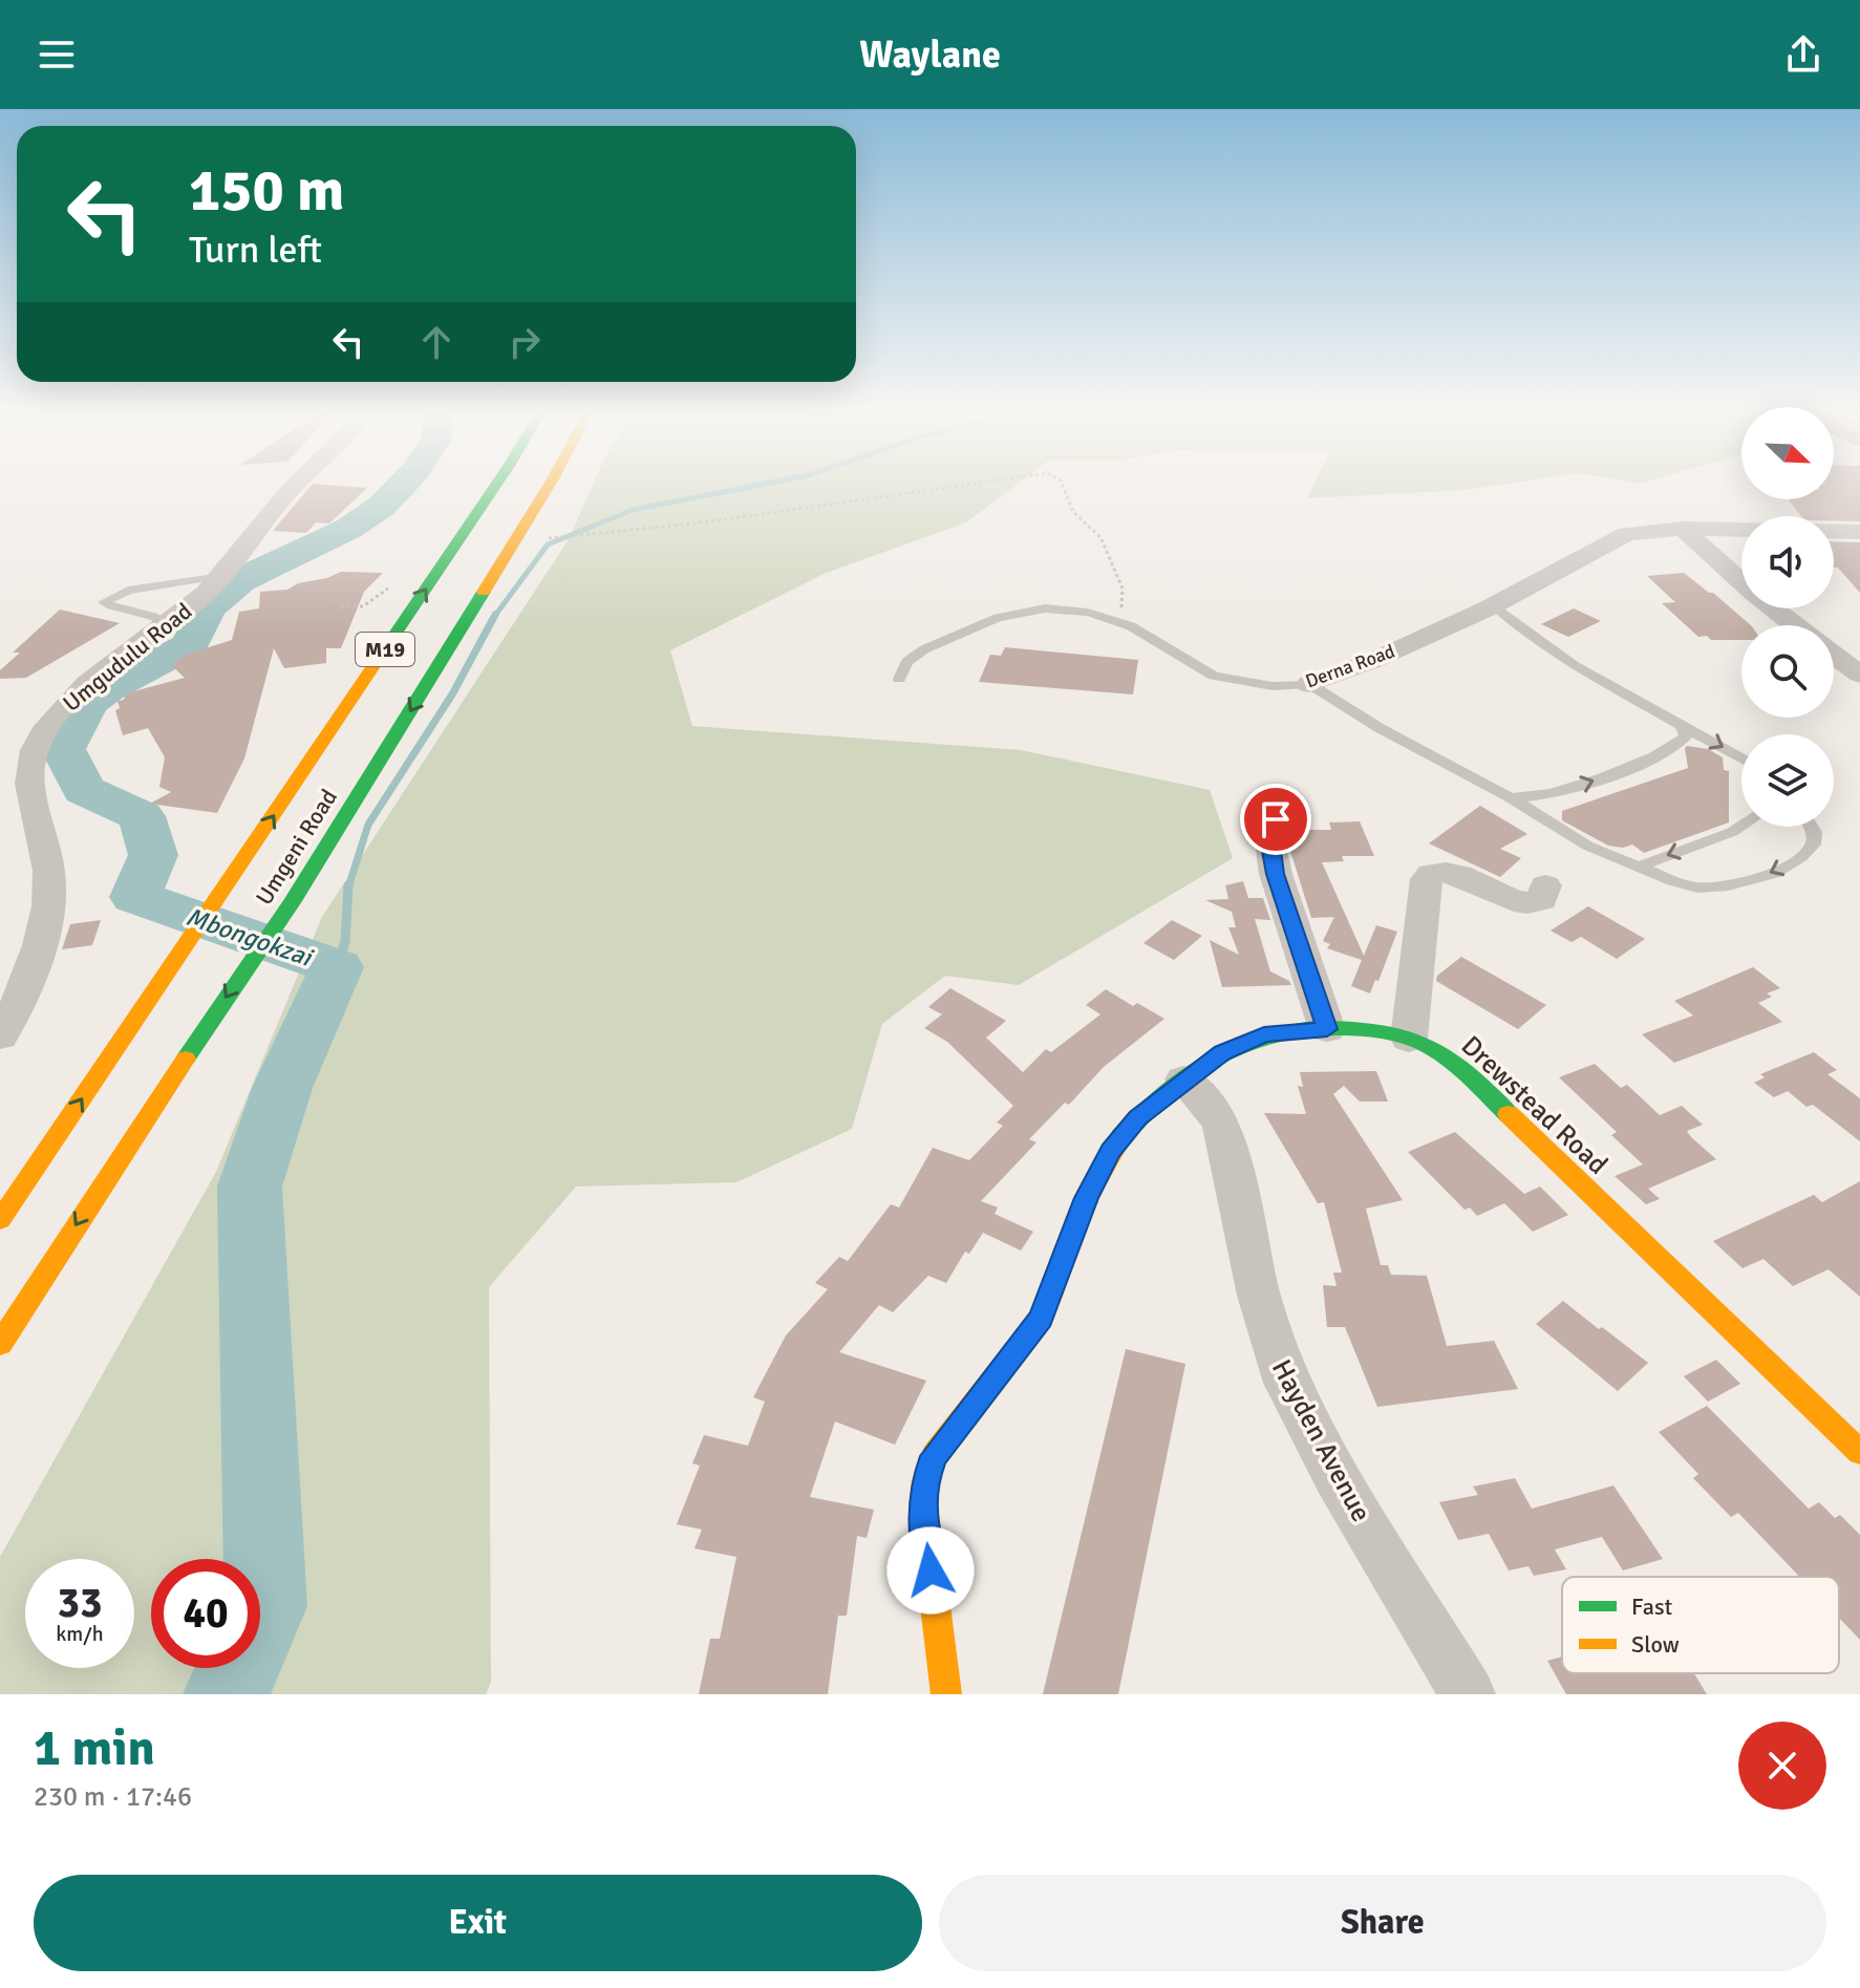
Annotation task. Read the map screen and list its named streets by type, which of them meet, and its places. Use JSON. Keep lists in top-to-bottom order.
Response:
{
  "streets": {
    "main road": ["M19", "Umgeni Road", "Drewstead Road"],
    "street": ["Umgudulu Road", "Derna Road", "Hayden Avenue"]
  },
  "crossings": [
    ["Drewstead Road", "Hayden Avenue"]
  ],
  "water": ["Mbongokzai"],
  "legend": ["Fast", "Slow"],
  "north": "bottom right",
  "page": {
    "header": "Waylane",
    "turn": ["150 m", "Turn left"],
    "speed": "33 km/h",
    "limit": "40",
    "heading": ["1 min", "230 m · 17:46"],
    "buttons": ["Exit", "Share"]
  }
}
